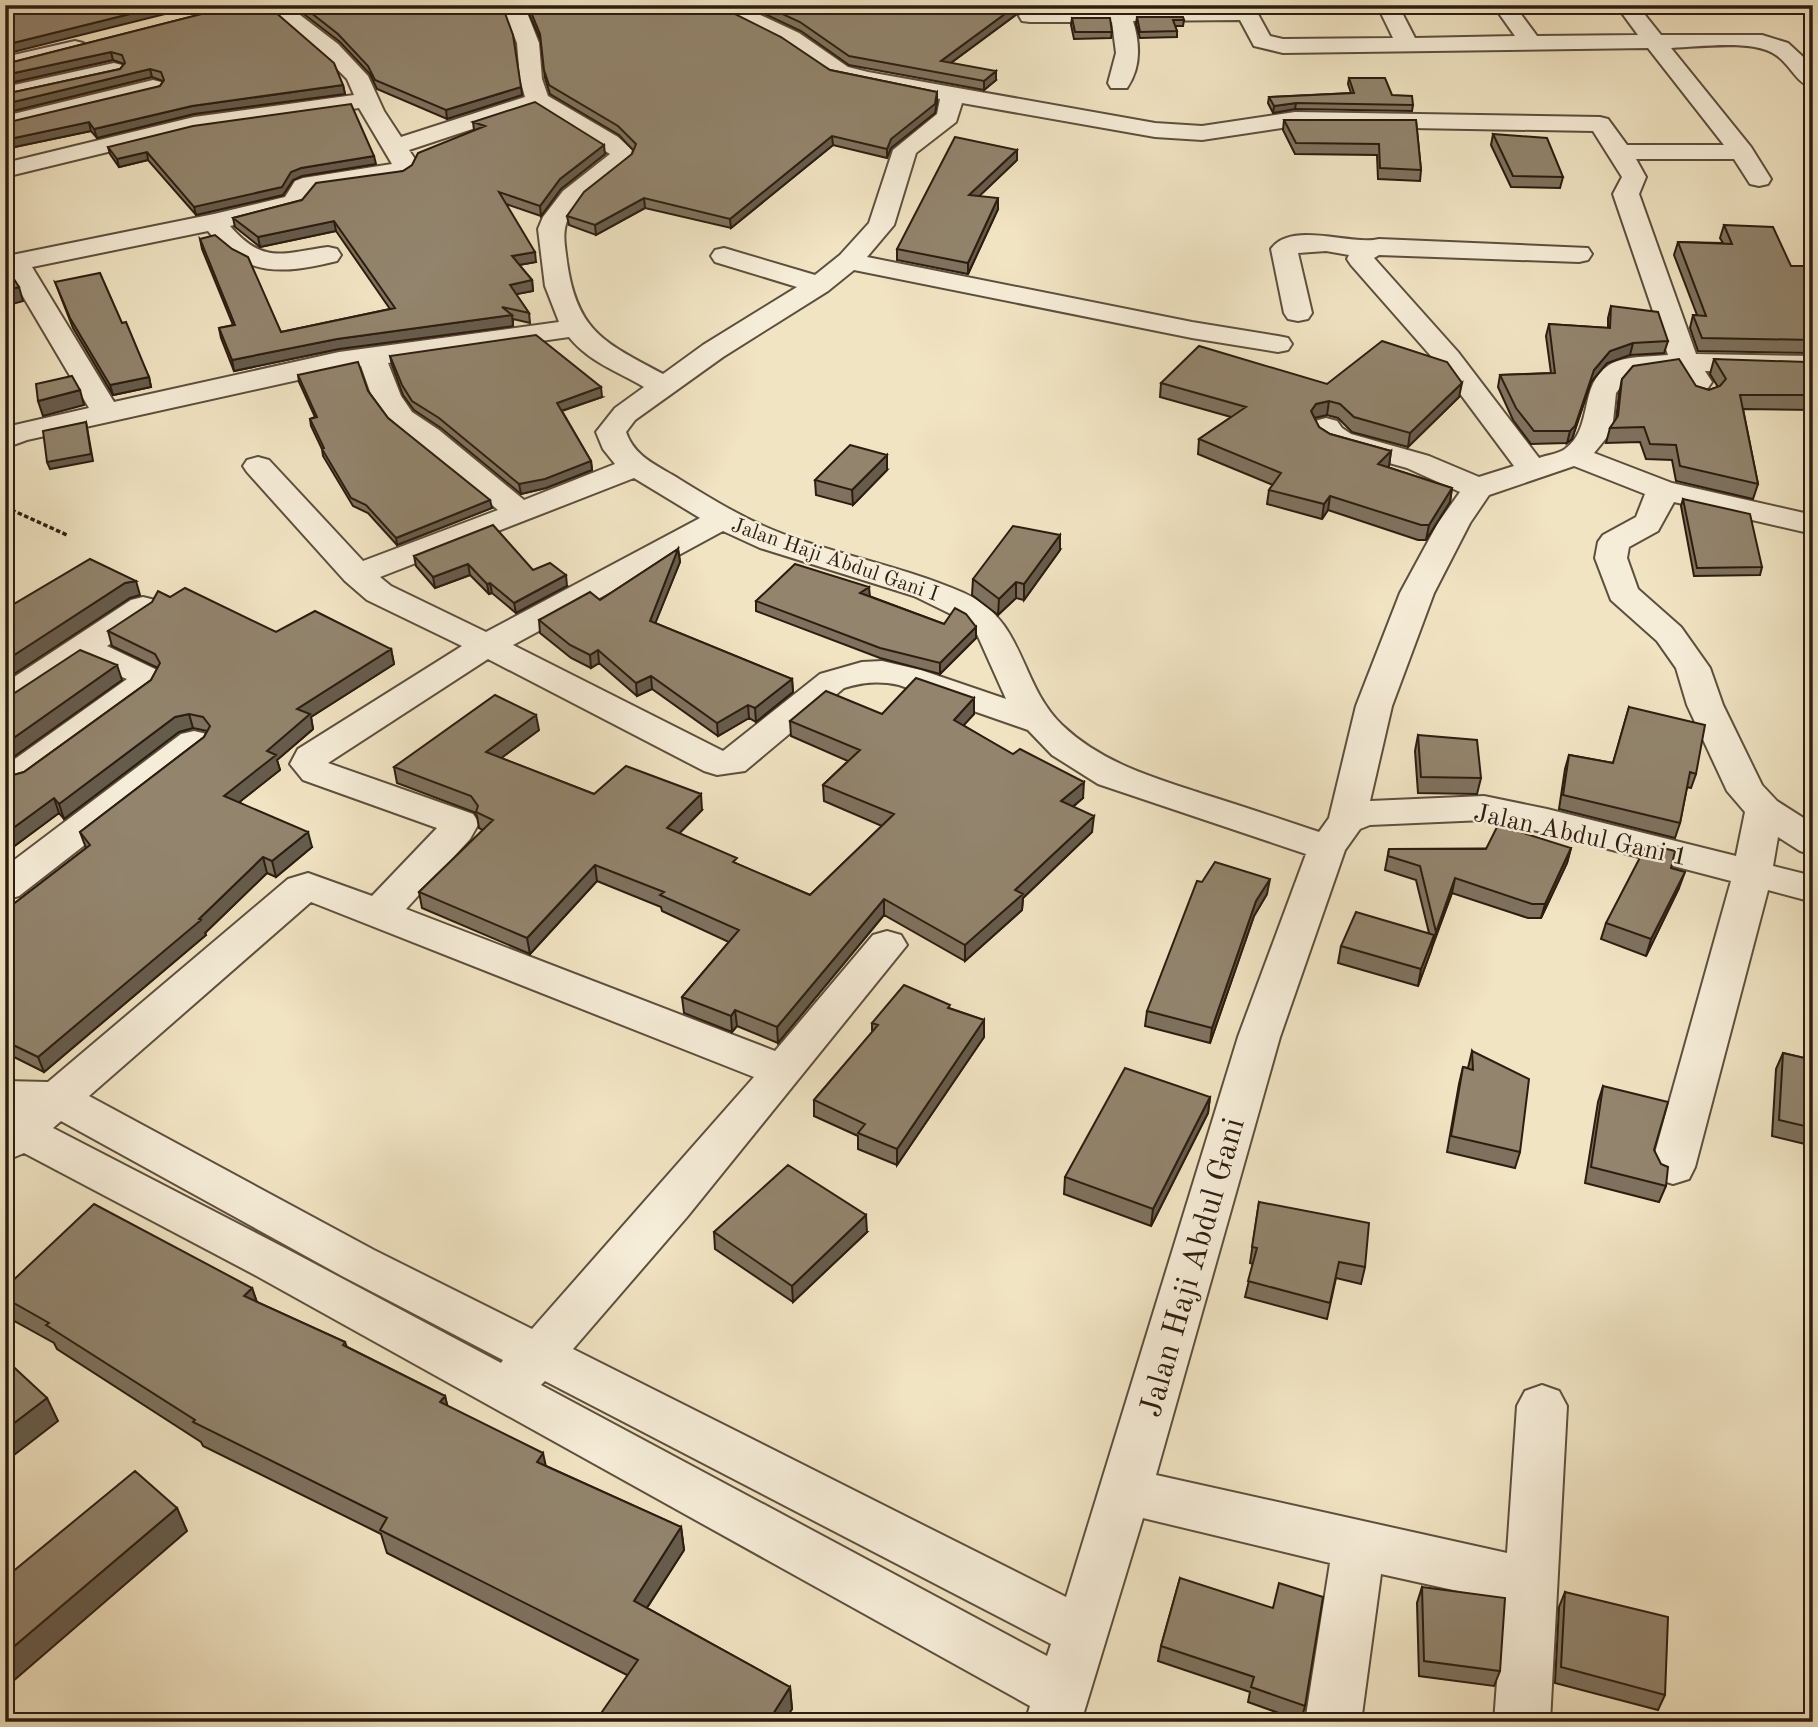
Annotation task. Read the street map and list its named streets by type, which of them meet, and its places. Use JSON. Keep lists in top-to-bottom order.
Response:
{
  "streets": {
    "street": ["Jalan Haji Abdul Gani I", "Jalan Abdul Gani 1", "Jalan Haji Abdul Gani"]
  },
  "crossings": [
    ["Jalan Haji Abdul Gani I", "Jalan Abdul Gani 1"],
    ["Jalan Haji Abdul Gani I", "Jalan Haji Abdul Gani"],
    ["Jalan Abdul Gani 1", "Jalan Haji Abdul Gani"]
  ]
}
